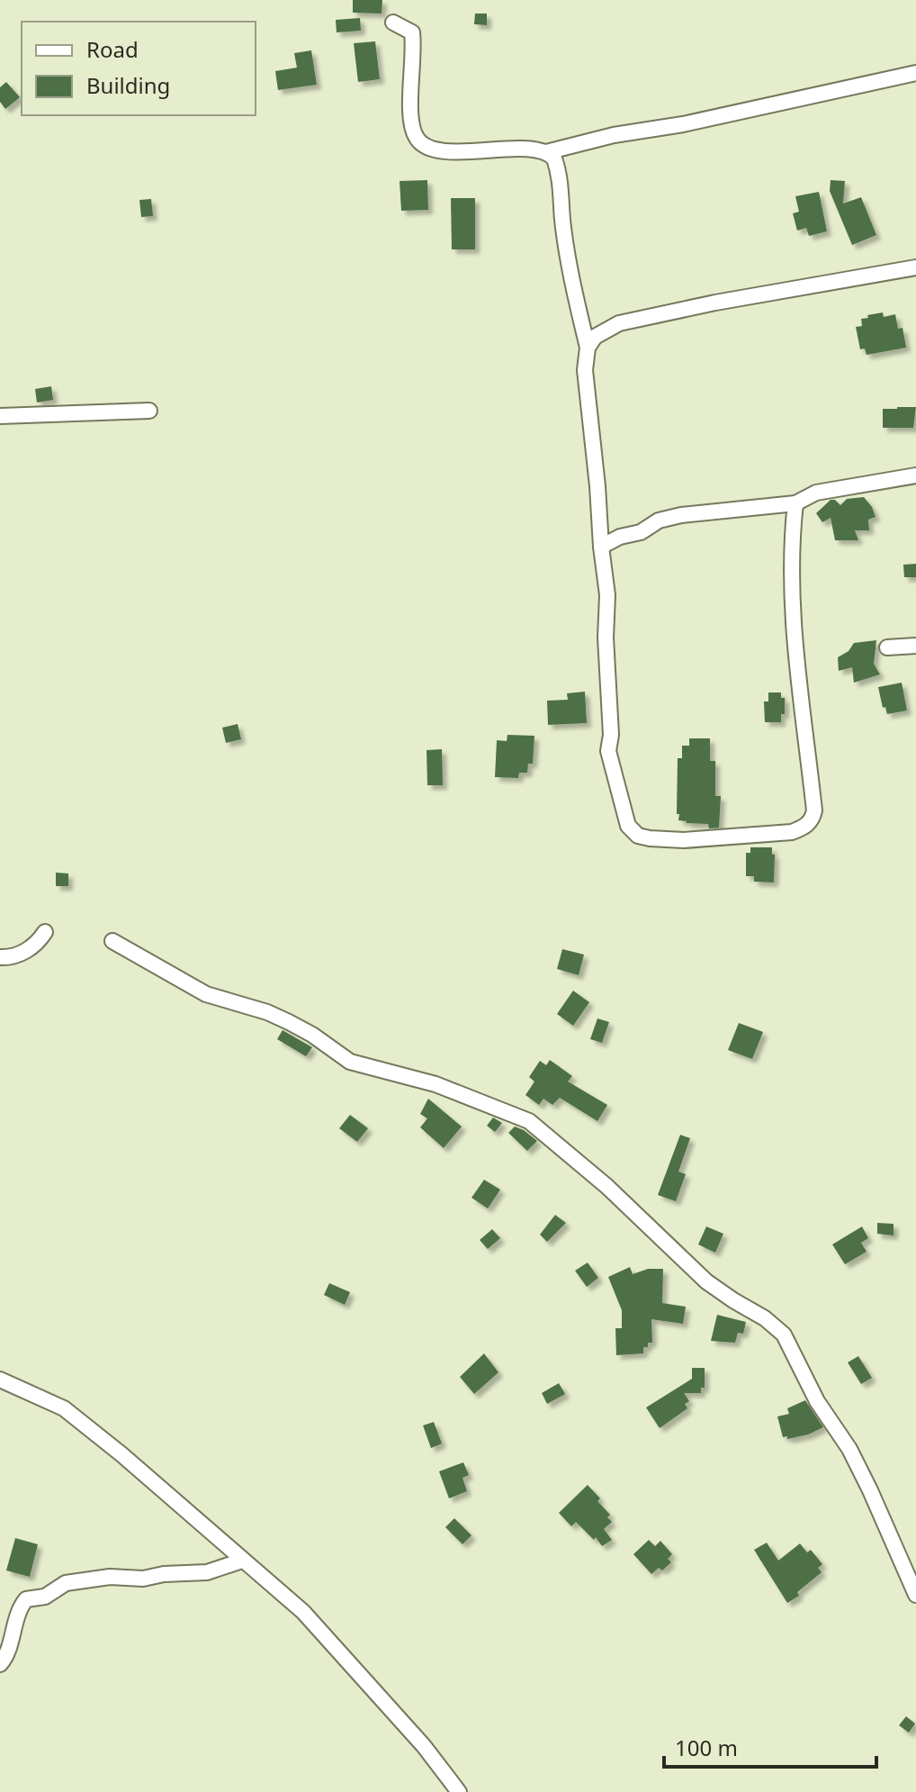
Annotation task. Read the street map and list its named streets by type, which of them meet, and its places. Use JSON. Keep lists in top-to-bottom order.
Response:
{
  "legend": ["Road", "Building"],
  "scale_bar": "100 m"
}
